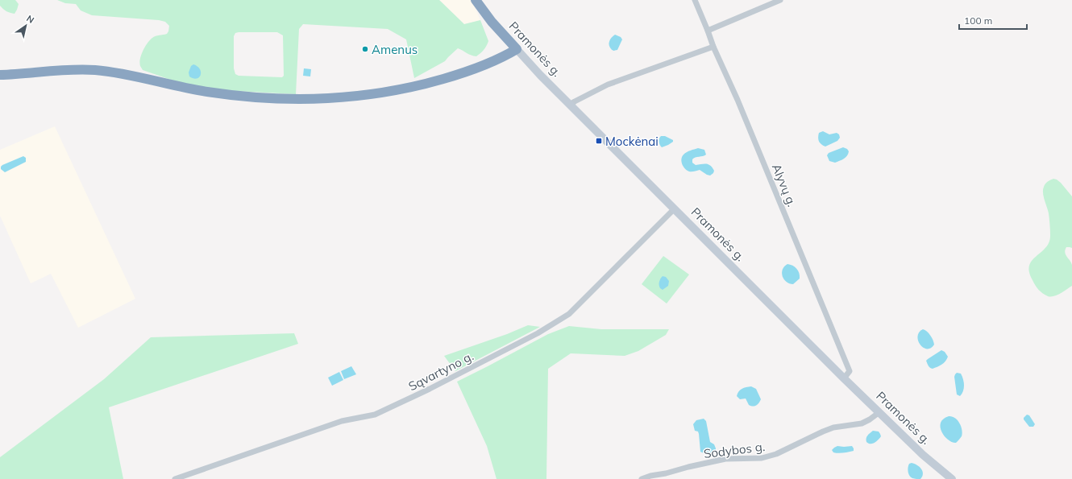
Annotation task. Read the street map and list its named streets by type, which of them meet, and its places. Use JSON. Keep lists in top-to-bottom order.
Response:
{
  "streets": {
    "highway": ["Pramonės g."],
    "street": ["Alyvų g.", "Sąvartyno g.", "Sodybos g."]
  },
  "crossings": [
    ["Pramonės g.", "Alyvų g."],
    ["Pramonės g.", "Sąvartyno g."],
    ["Pramonės g.", "Sodybos g."]
  ],
  "places": {
    "other": ["Amenus"],
    "transit": ["Mockėnai"]
  },
  "scale_bar": "100 m",
  "north": "top right"
}
